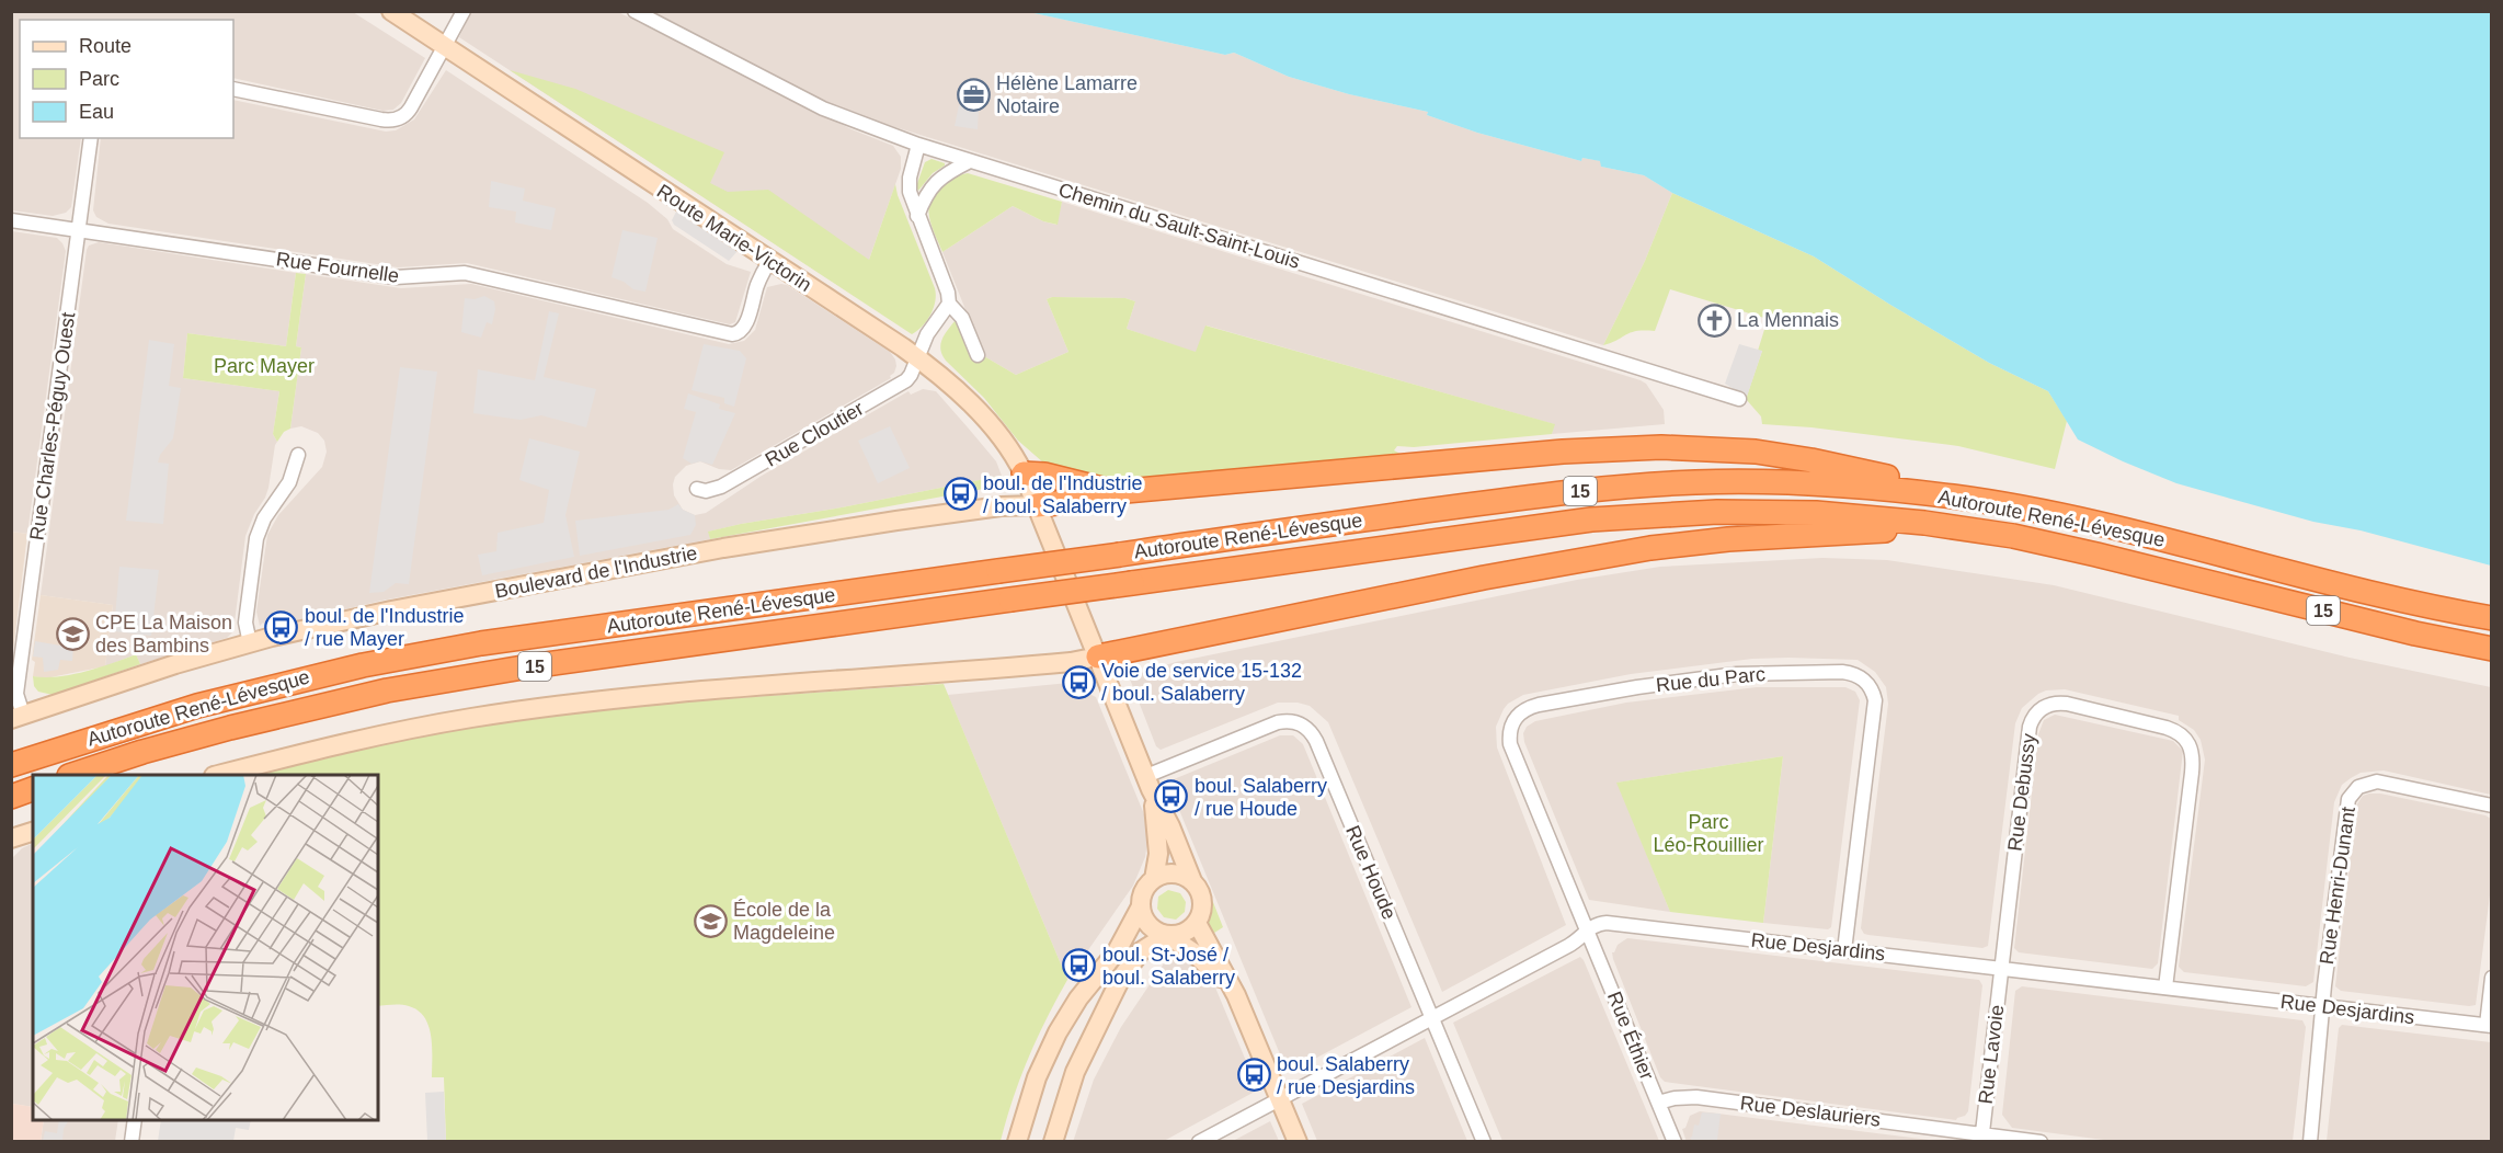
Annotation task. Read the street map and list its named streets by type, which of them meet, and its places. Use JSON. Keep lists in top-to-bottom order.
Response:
{
  "streets": {
    "highway": ["15", "Autoroute René-Lévesque"],
    "street": [
      "Chemin du Sault-Saint-Louis",
      "Route Marie-Victorin",
      "Rue Fournelle",
      "Rue Charles-Péguy Ouest",
      "Rue Cloutier",
      "Boulevard de l'Industrie",
      "Rue du Parc",
      "Rue Debussy",
      "Rue Houde",
      "Rue Henri-Dunant",
      "Rue Desjardins",
      "Rue Éthier",
      "Rue Lavoie",
      "Rue Deslauriers"
    ]
  },
  "crossings": [
    ["Route Marie-Victorin", "Rue Fournelle"],
    ["Route Marie-Victorin", "Rue Cloutier"],
    ["Route Marie-Victorin", "Boulevard de l'Industrie"],
    ["Route Marie-Victorin", "Rue Houde"],
    ["Rue Fournelle", "Rue Charles-Péguy Ouest"],
    ["Rue Charles-Péguy Ouest", "Boulevard de l'Industrie"],
    ["Rue du Parc", "Rue Desjardins"],
    ["Rue du Parc", "Rue Éthier"],
    ["Rue Debussy", "Rue Desjardins"],
    ["Rue Debussy", "Rue Lavoie"],
    ["Rue Houde", "Rue Desjardins"],
    ["Rue Henri-Dunant", "Rue Desjardins"],
    ["Rue Desjardins", "Rue Éthier"],
    ["Rue Desjardins", "Rue Lavoie"],
    ["Rue Éthier", "Rue Deslauriers"],
    ["Rue Lavoie", "Rue Deslauriers"]
  ],
  "parks": ["Parc Mayer", "Parc Léo-Rouillier"],
  "places": {
    "office": ["Hélène Lamarre Notaire"],
    "church": ["La Mennais"],
    "bus stop": [
      "boul. de l'Industrie / boul. Salaberry",
      "boul. de l'Industrie / rue Mayer",
      "Voie de service 15-132 / boul. Salaberry",
      "boul. Salaberry / rue Houde",
      "boul. St-José / boul. Salaberry",
      "boul. Salaberry / rue Desjardins"
    ],
    "school or university": ["CPE La Maison des Bambins", "École de la Magdeleine"]
  },
  "legend": ["Route", "Parc", "Eau"]
}
